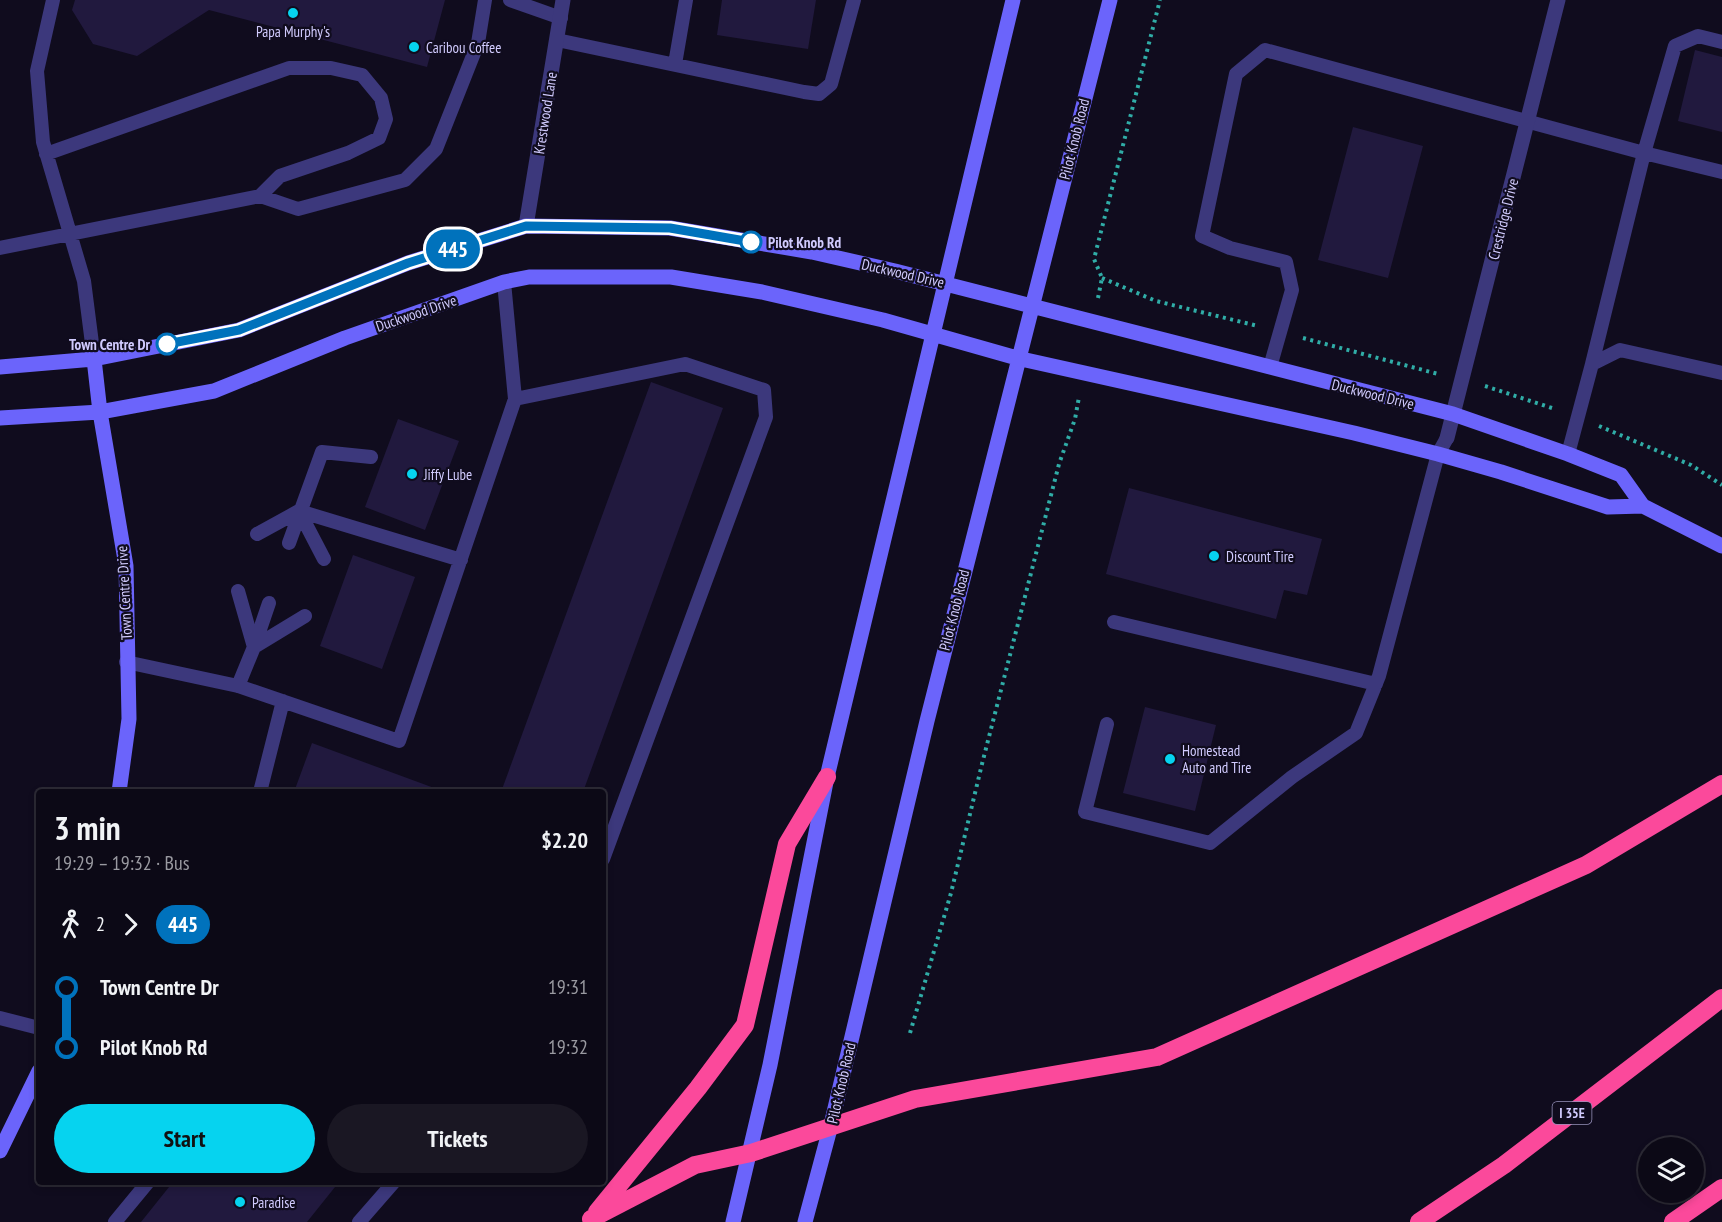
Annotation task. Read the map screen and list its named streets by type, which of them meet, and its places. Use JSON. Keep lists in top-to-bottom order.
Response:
{
  "streets": {
    "highway": ["I 35E"],
    "street": [
      "Krestwood Lane",
      "Pilot Knob Road",
      "Crestridge Drive",
      "Duckwood Drive",
      "Town Centre Drive"
    ]
  },
  "crossings": [
    ["Krestwood Lane", "Duckwood Drive"],
    ["Pilot Knob Road", "Duckwood Drive"],
    ["Crestridge Drive", "Duckwood Drive"],
    ["Duckwood Drive", "Town Centre Drive"]
  ],
  "places": [
    "Papa Murphy's",
    "Caribou Coffee",
    "Pilot Knob Rd",
    "Town Centre Dr",
    "Jiffy Lube",
    "Discount Tire",
    "Homestead Auto and Tire",
    "Paradise"
  ],
  "lines": ["bus line 445"],
  "page": {
    "on_map": "445",
    "heading": ["3 min", "19:29 – 19:32 · Bus", "$2.20"],
    "legs": ["2", "445"],
    "list": [
      {
        "name": "Town Centre Dr",
        "value": "19:31"
      },
      {
        "name": "Pilot Knob Rd",
        "value": "19:32"
      }
    ],
    "buttons": ["Start", "Tickets"]
  }
}
